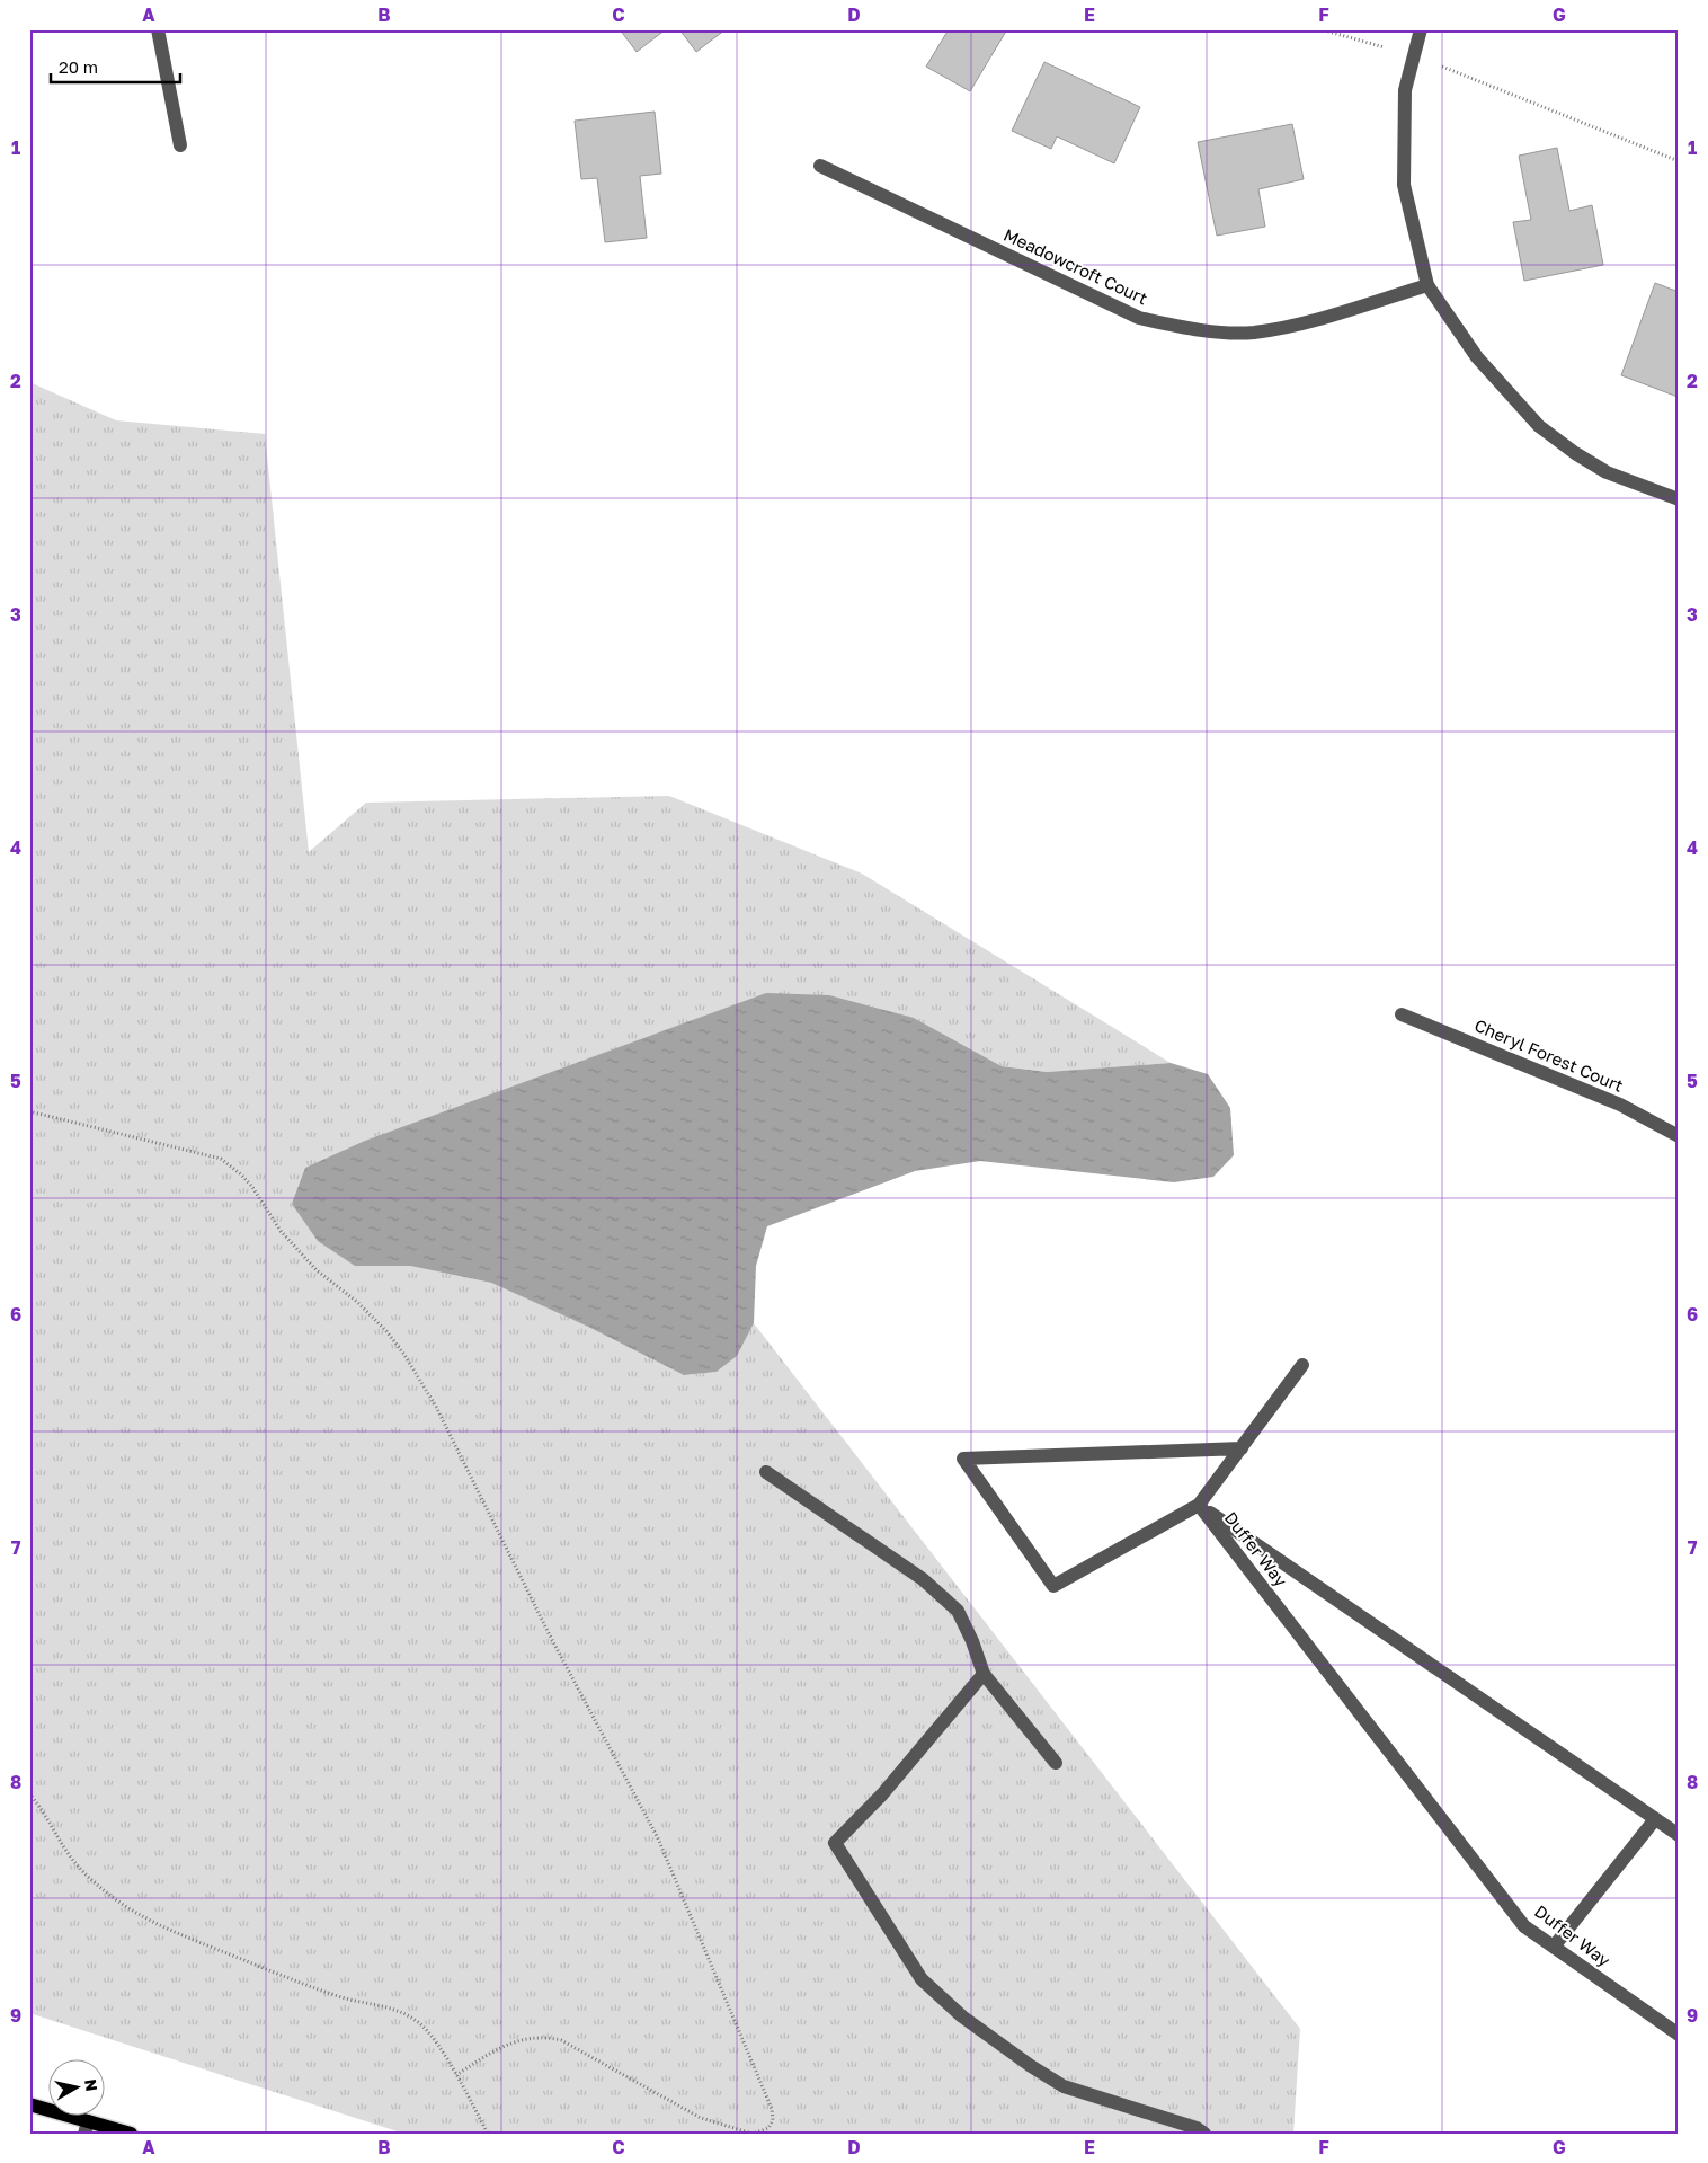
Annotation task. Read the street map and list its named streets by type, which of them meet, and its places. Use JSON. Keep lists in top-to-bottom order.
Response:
{
  "streets": {
    "street": ["Meadowcroft Court", "Cheryl Forest Court", "Duffer Way"]
  },
  "scale_bar": "20 m",
  "north": "right",
  "grid": {
    "columns": [
      "A",
      "B",
      "C",
      "D",
      "E",
      "F",
      "G"
    ],
    "rows": [
      "1",
      "2",
      "3",
      "4",
      "5",
      "6",
      "7",
      "8",
      "9"
    ]
  }
}
